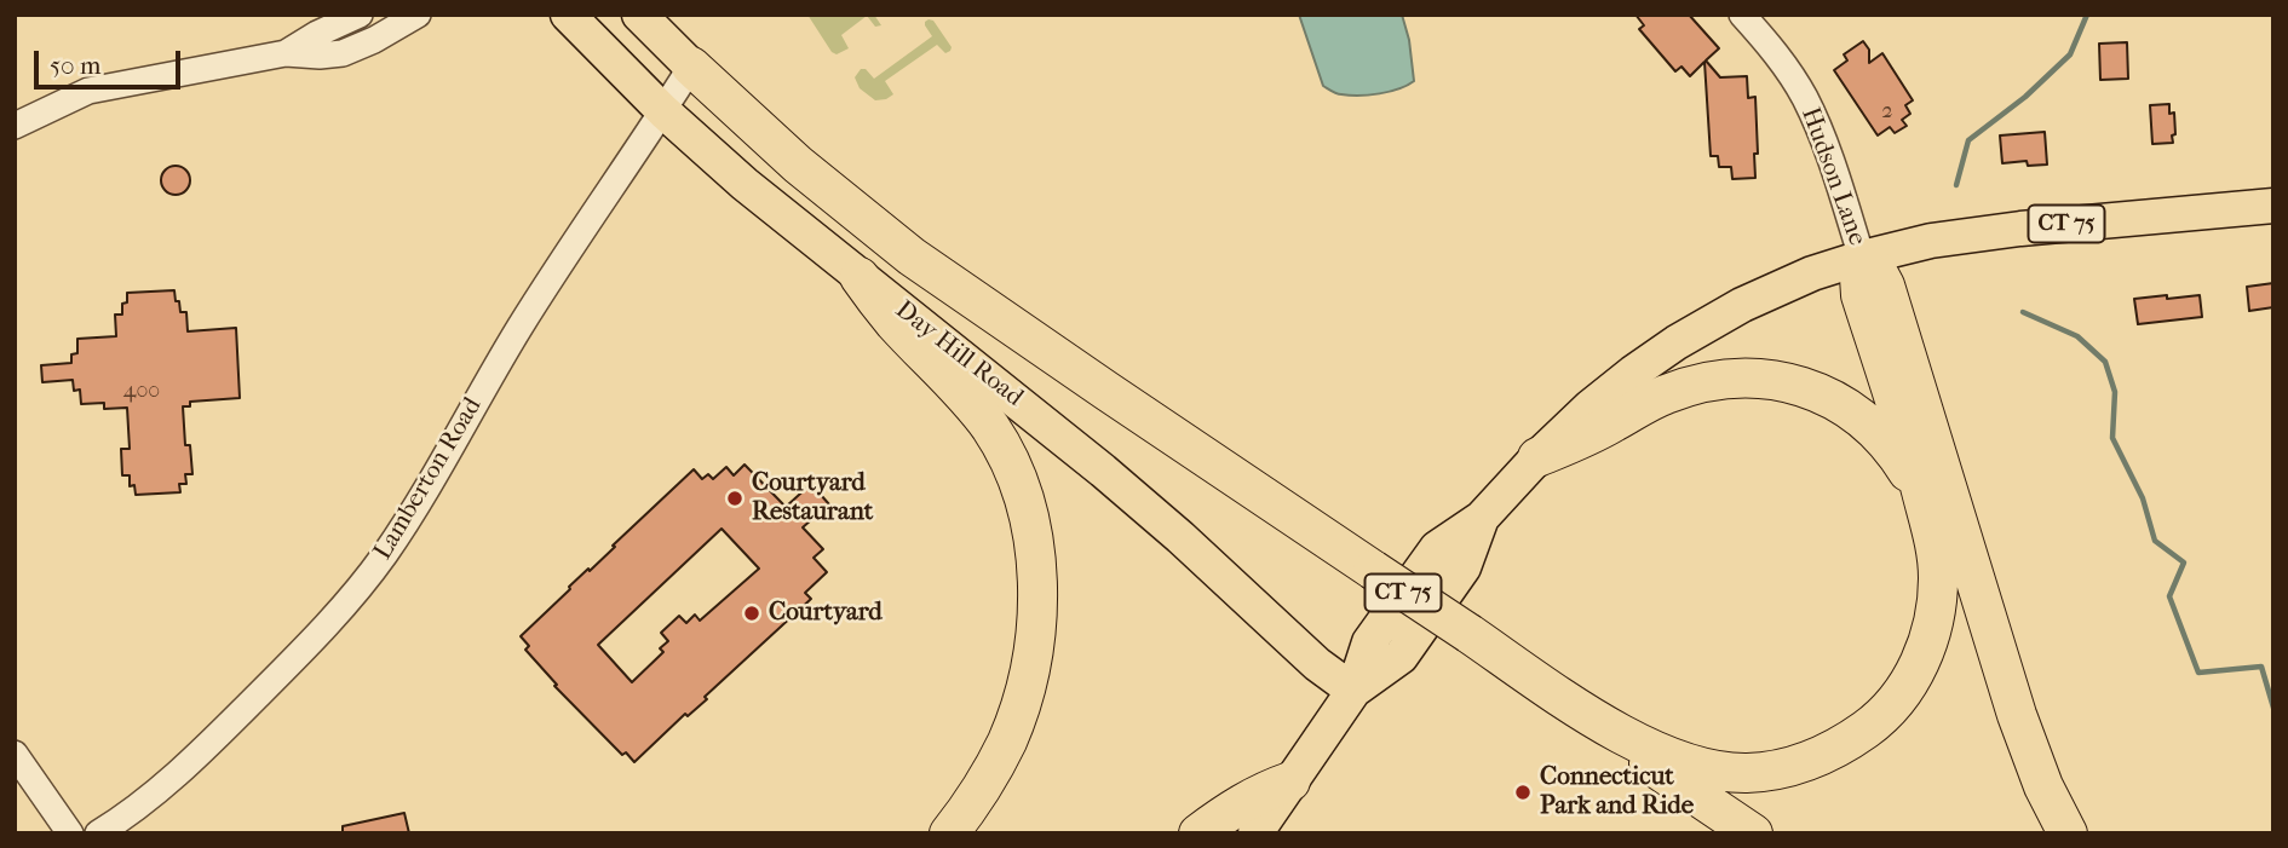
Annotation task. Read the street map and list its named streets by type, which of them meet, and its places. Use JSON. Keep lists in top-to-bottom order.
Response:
{
  "streets": {
    "main road": ["CT 75", "Day Hill Road"],
    "street": ["Hudson Lane", "Lamberton Road"]
  },
  "crossings": [
    ["Hudson Lane", "CT 75"],
    ["CT 75", "Day Hill Road"],
    ["Day Hill Road", "Lamberton Road"]
  ],
  "places": ["Courtyard Restaurant", "Courtyard", "Connecticut Park and Ride"],
  "house_numbers": ["2", "400"],
  "scale_bar": "50 m"
}
